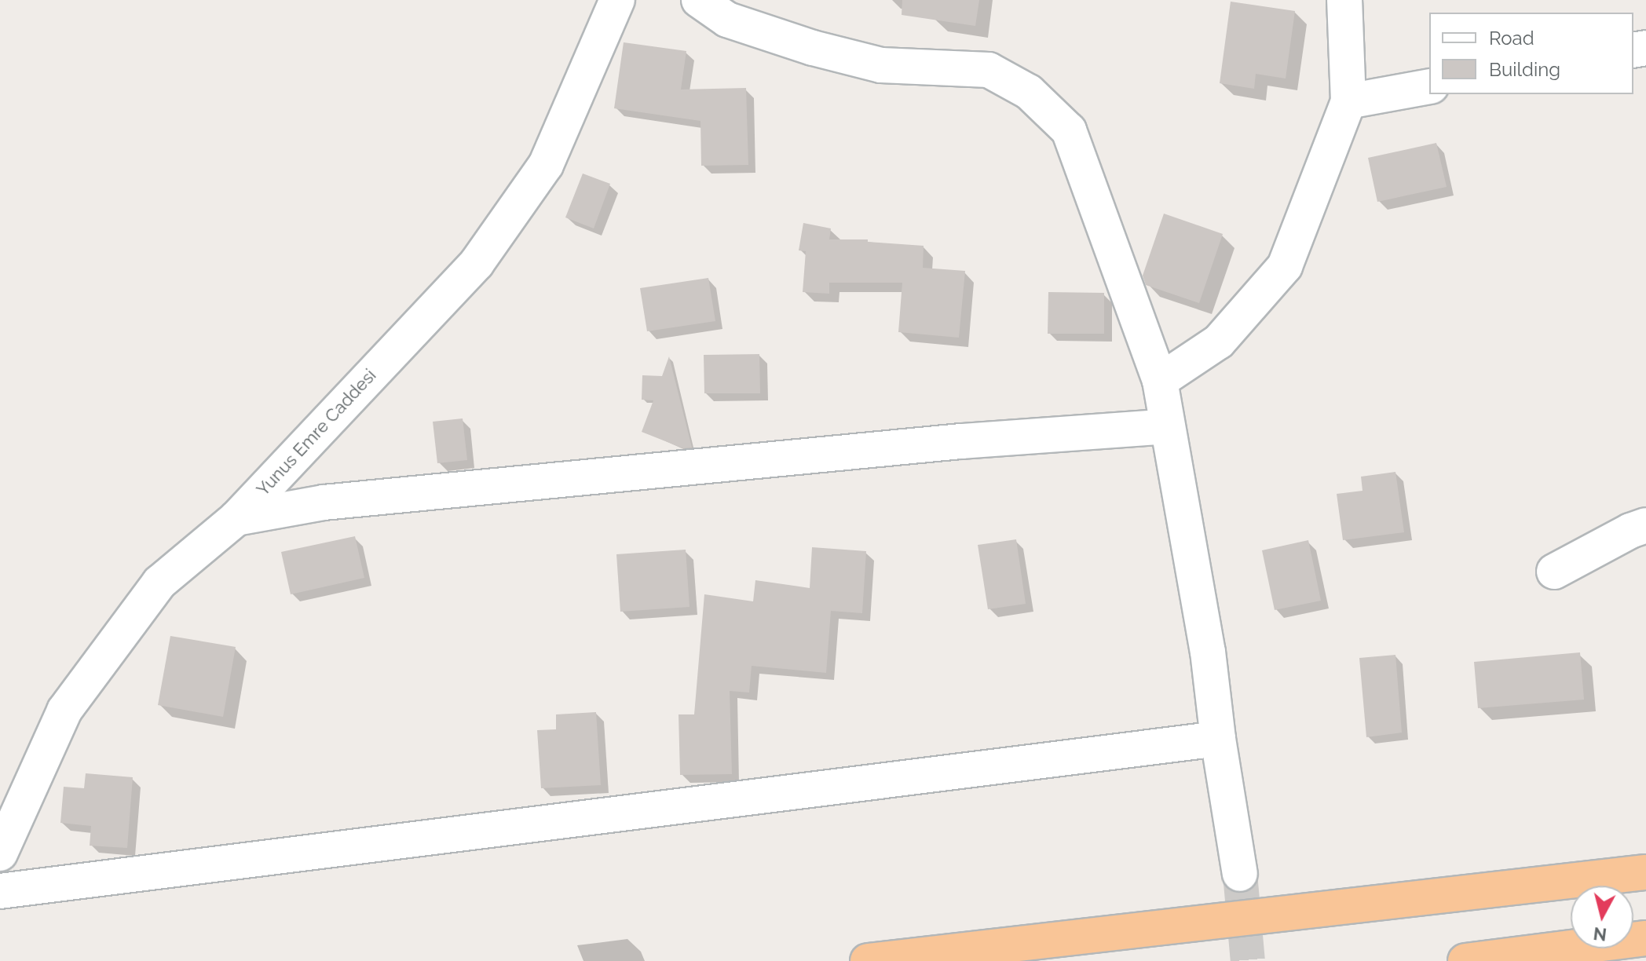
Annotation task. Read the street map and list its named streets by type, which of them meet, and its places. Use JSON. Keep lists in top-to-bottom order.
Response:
{
  "streets": {
    "street": ["Yunus Emre Caddesi"]
  },
  "legend": ["Road", "Building"],
  "north": "bottom"
}
